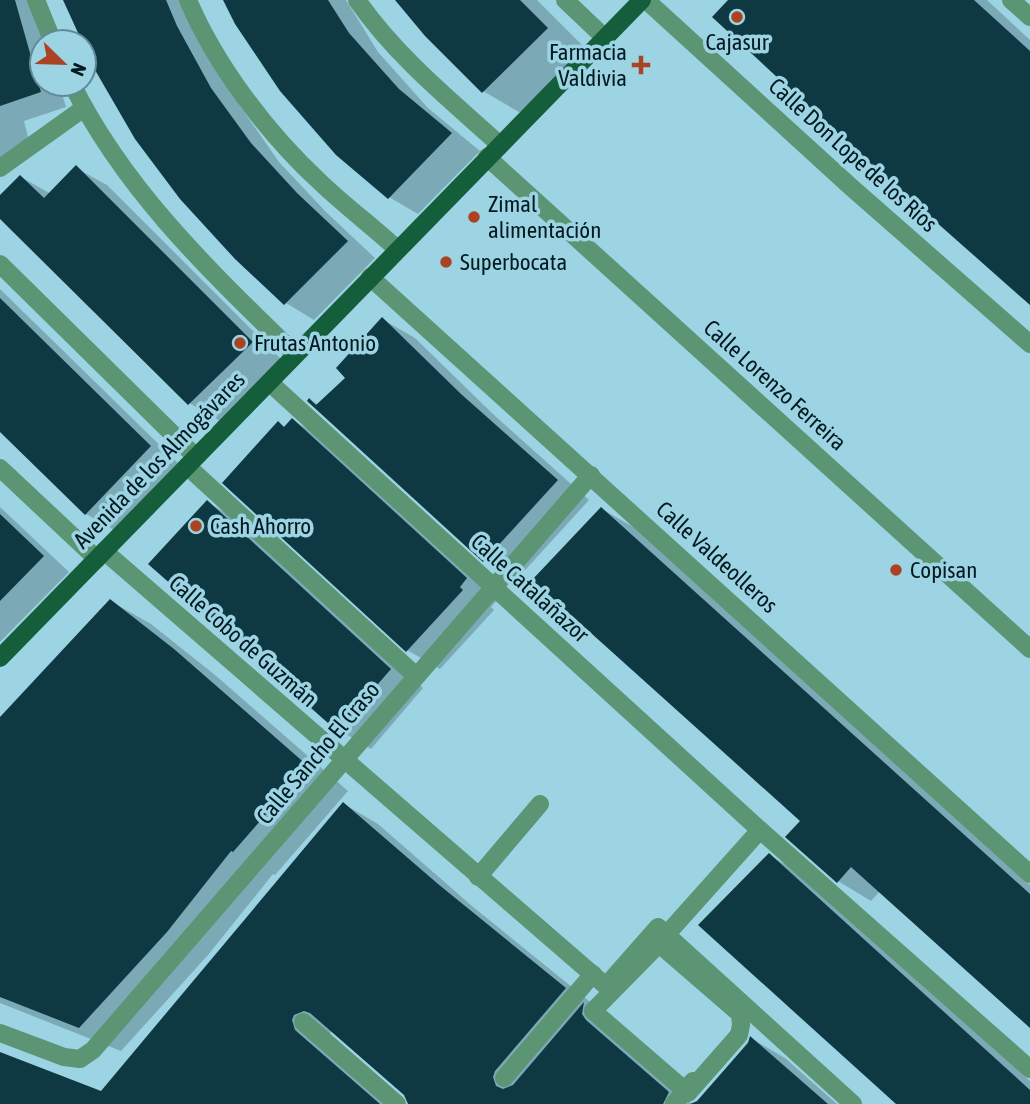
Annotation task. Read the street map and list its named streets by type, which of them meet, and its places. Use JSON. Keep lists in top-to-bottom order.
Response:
{
  "streets": {
    "main road": ["Avenida de los Almogávares"],
    "street": [
      "Calle Don Lope de los Ríos",
      "Calle Lorenzo Ferreira",
      "Calle Valdeolleros",
      "Calle Catalañazor",
      "Calle Cobo de Guzmán",
      "Calle Sancho El Craso"
    ]
  },
  "crossings": [
    ["Calle Don Lope de los Ríos", "Avenida de los Almogávares"],
    ["Calle Lorenzo Ferreira", "Avenida de los Almogávares"],
    ["Avenida de los Almogávares", "Calle Valdeolleros"],
    ["Avenida de los Almogávares", "Calle Catalañazor"],
    ["Avenida de los Almogávares", "Calle Cobo de Guzmán"],
    ["Calle Valdeolleros", "Calle Sancho El Craso"],
    ["Calle Catalañazor", "Calle Sancho El Craso"],
    ["Calle Cobo de Guzmán", "Calle Sancho El Craso"]
  ],
  "places": {
    "other": [
      "Cajasur",
      "Zimal alimentación",
      "Superbocata",
      "Frutas Antonio",
      "Cash Ahorro",
      "Copisan"
    ],
    "health": ["Farmacia Valdivia"]
  },
  "north": "bottom right"
}
